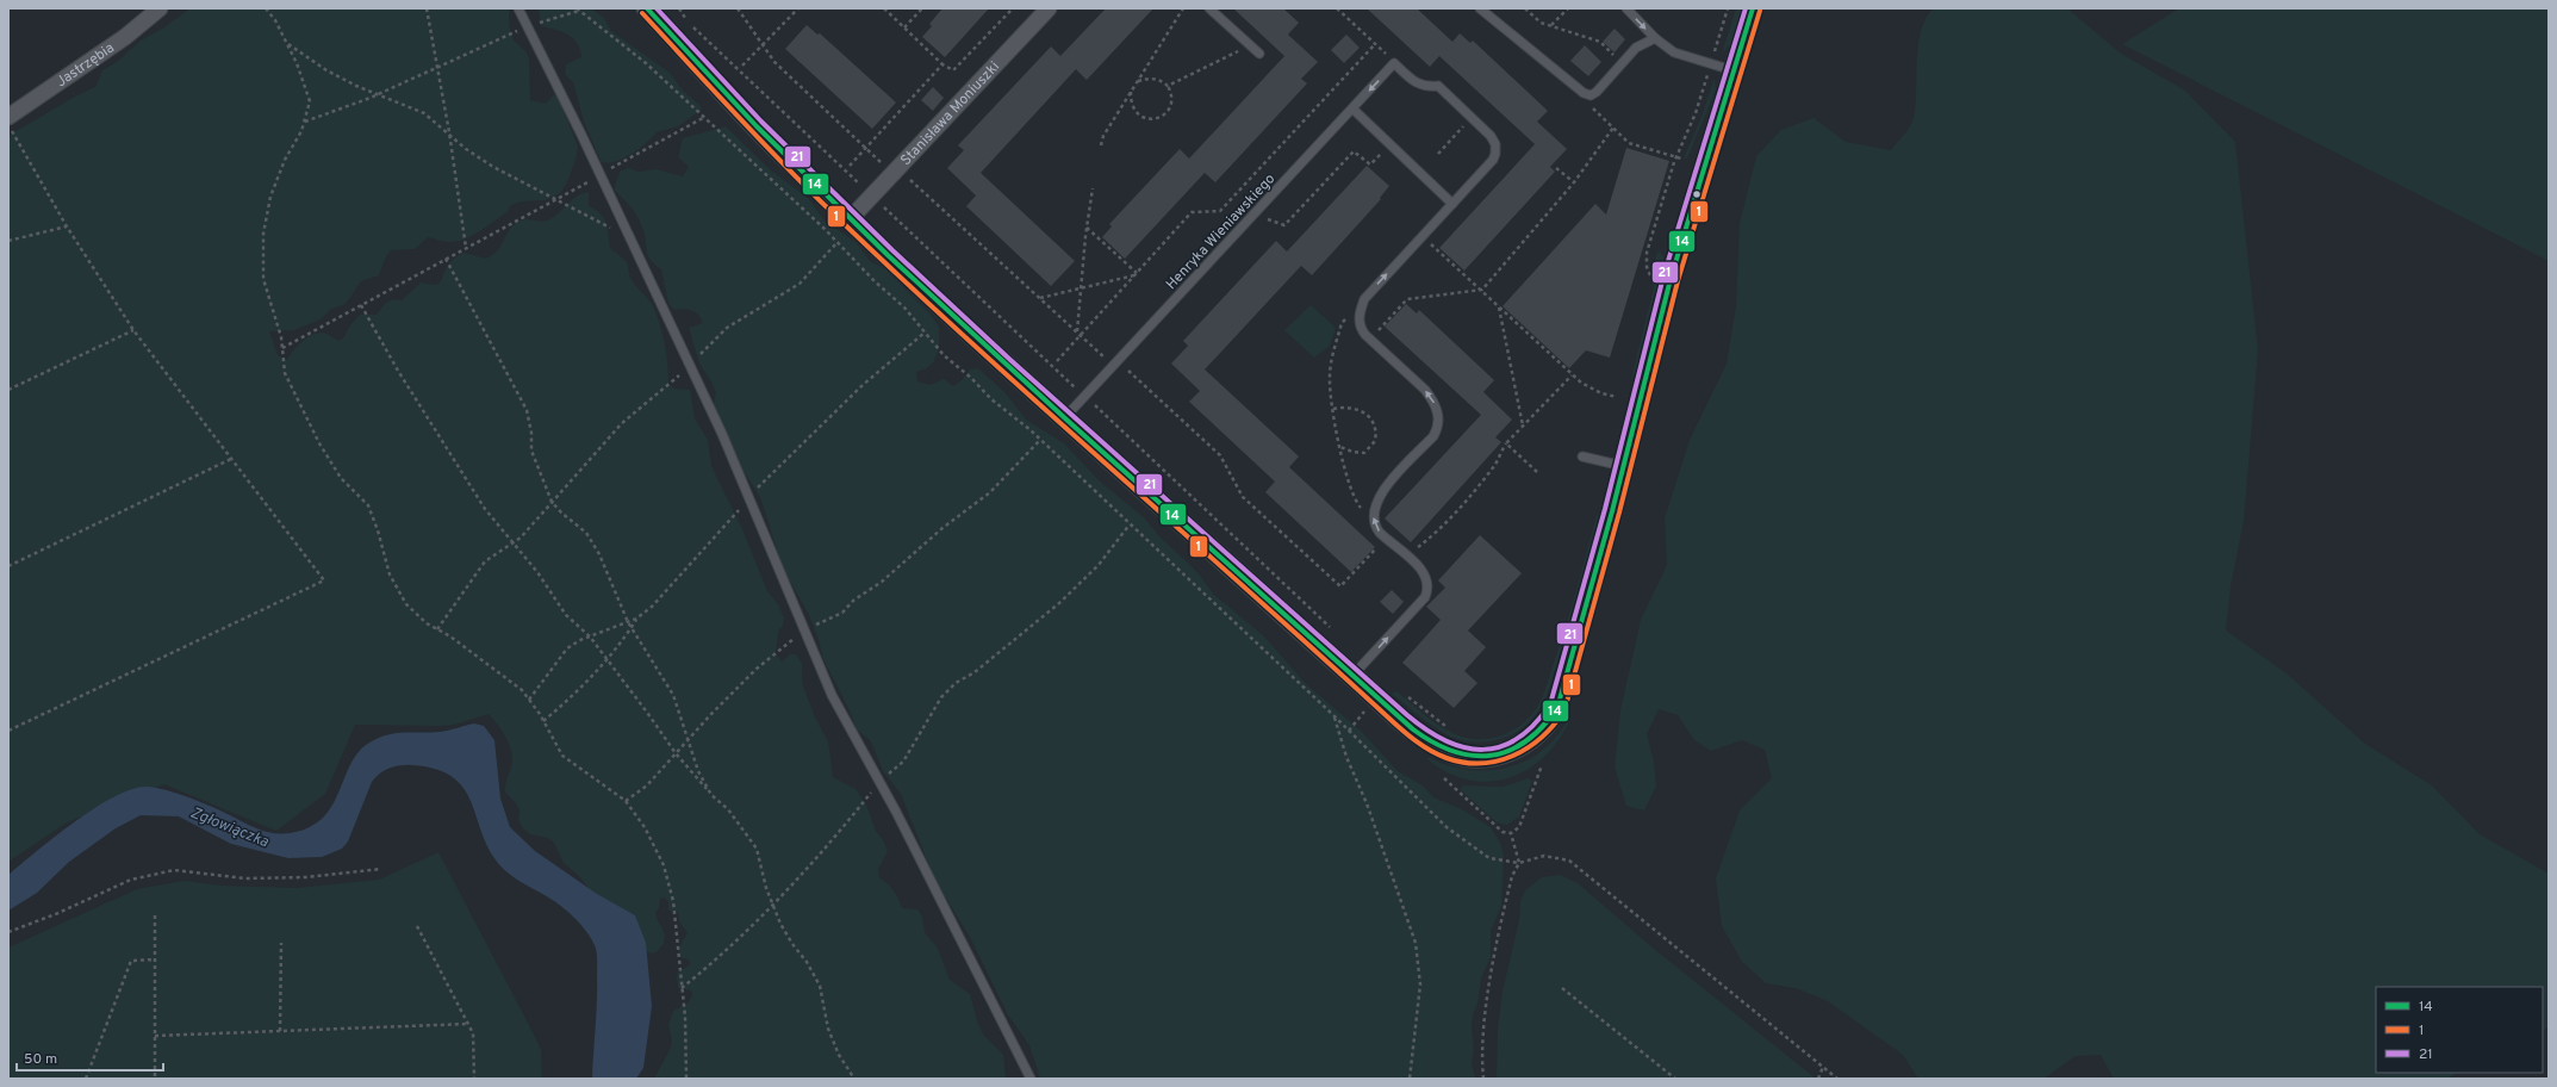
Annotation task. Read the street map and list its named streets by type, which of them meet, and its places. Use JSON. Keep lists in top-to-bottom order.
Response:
{
  "streets": {
    "street": ["Jastrzębia", "Stanisława Moniuszki"],
    "lane": ["Henryka Wieniawskiego"]
  },
  "water": ["Zgłowiączka"],
  "lines": ["transit line 14", "transit line 21", "transit line 1"],
  "legend": ["14", "1", "21"],
  "scale_bar": "50 m"
}
